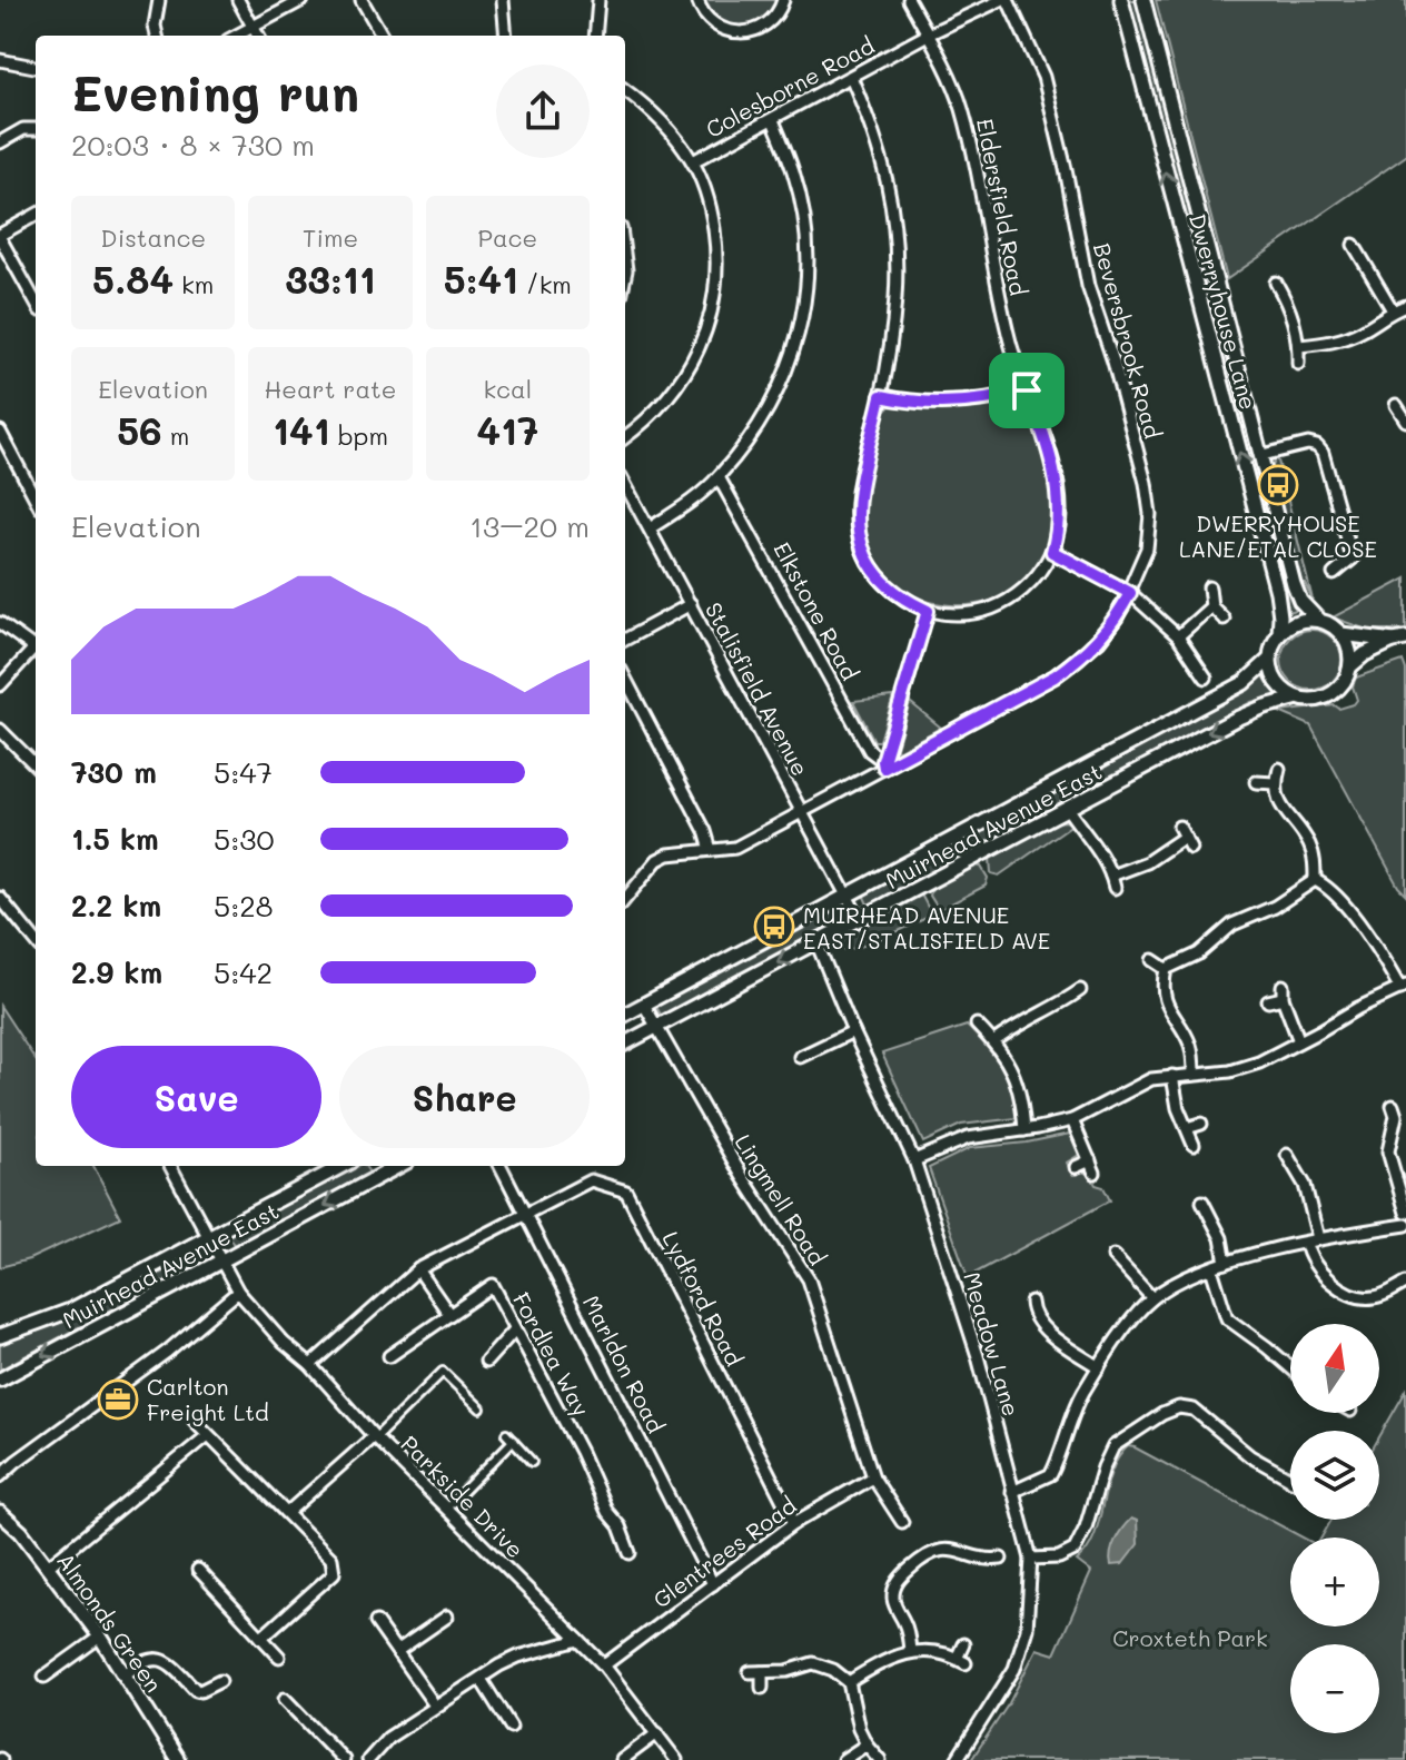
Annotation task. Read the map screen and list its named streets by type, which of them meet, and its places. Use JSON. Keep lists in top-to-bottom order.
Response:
{
  "streets": {
    "street": [
      "Colesborne Road",
      "Eldersfield Road",
      "Dwerryhouse Lane",
      "Beversbrook Road",
      "Elkstone Road",
      "Stalisfield Avenue",
      "Muirhead Avenue East",
      "Lingmell Road",
      "Lydford Road",
      "Meadow Lane",
      "Fordlea Way",
      "Marldon Road",
      "Parkside Drive",
      "Glentrees Road",
      "Almonds Green"
    ]
  },
  "crossings": [
    ["Colesborne Road", "Eldersfield Road"],
    ["Dwerryhouse Lane", "Muirhead Avenue East"],
    ["Beversbrook Road", "Elkstone Road"],
    ["Beversbrook Road", "Stalisfield Avenue"],
    ["Stalisfield Avenue", "Muirhead Avenue East"],
    ["Muirhead Avenue East", "Lingmell Road"],
    ["Muirhead Avenue East", "Meadow Lane"],
    ["Muirhead Avenue East", "Parkside Drive"],
    ["Lingmell Road", "Glentrees Road"],
    ["Lydford Road", "Marldon Road"],
    ["Lydford Road", "Parkside Drive"],
    ["Lydford Road", "Glentrees Road"],
    ["Marldon Road", "Glentrees Road"],
    ["Parkside Drive", "Glentrees Road"]
  ],
  "parks": ["Croxteth Park"],
  "places": {
    "bus stop": ["DWERRYHOUSE LANE/ETAL CLOSE", "MUIRHEAD AVENUE EAST/STALISFIELD AVE"],
    "office": ["Carlton Freight Ltd"]
  },
  "north": "top",
  "page": {
    "heading": ["Evening run", "20:03 · 8 × 730 m"],
    "stats": [
      ["Distance", "5.84 km"],
      ["Time", "33:11"],
      ["Pace", "5:41 /km"],
      ["Elevation", "56 m"],
      ["Heart rate", "141 bpm"],
      ["kcal", "417"]
    ],
    "chart": ["Elevation", "13–20 m"],
    "list": [
      {
        "name": "730 m",
        "note": "5:47"
      },
      {
        "name": "1.5 km",
        "note": "5:30"
      },
      {
        "name": "2.2 km",
        "note": "5:28"
      },
      {
        "name": "2.9 km",
        "note": "5:42"
      }
    ],
    "buttons": ["Save", "Share"],
    "map_buttons": ["+", "−"]
  }
}
